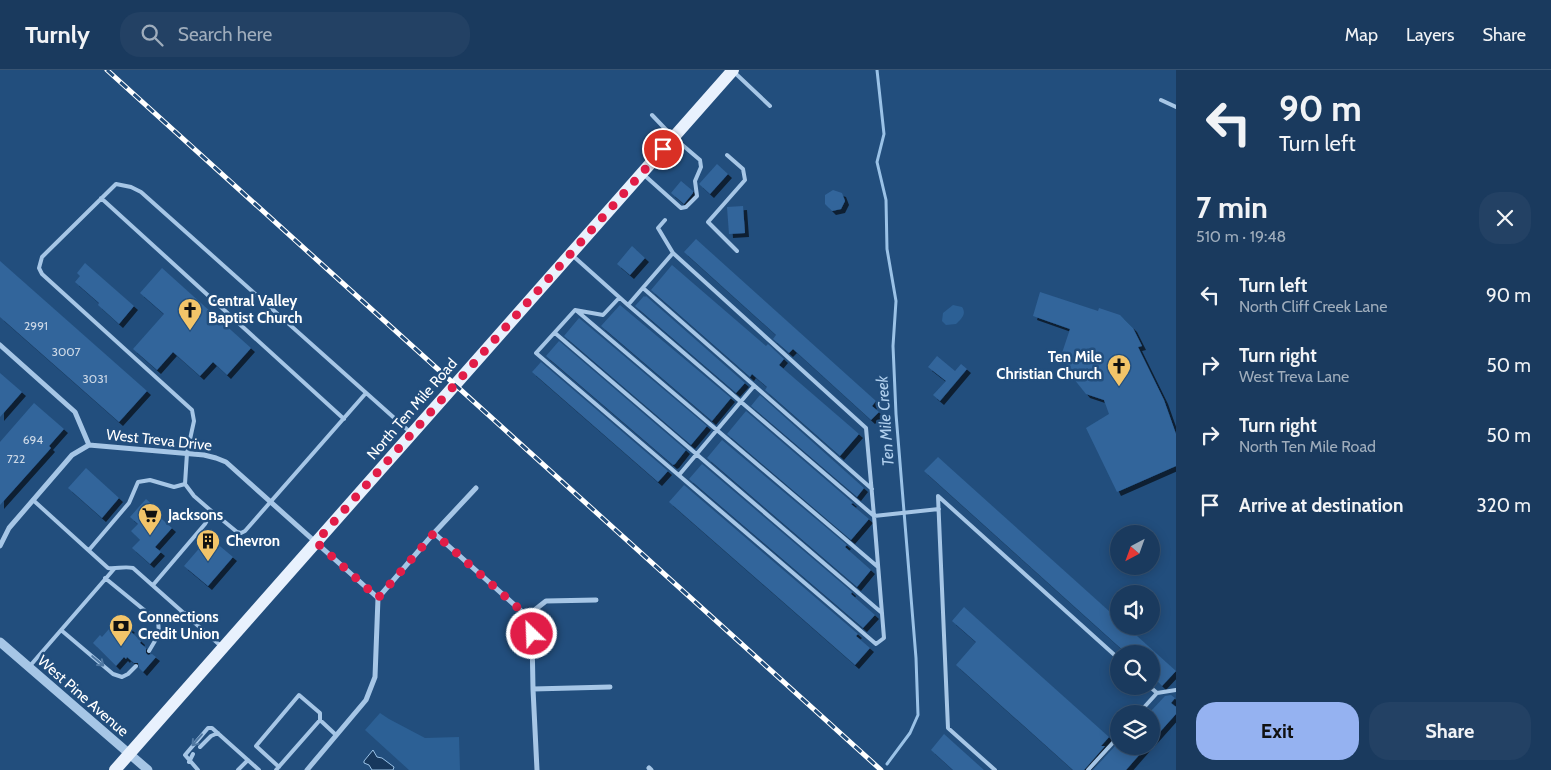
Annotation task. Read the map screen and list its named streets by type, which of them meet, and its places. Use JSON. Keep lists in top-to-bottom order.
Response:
{
  "streets": {
    "main road": ["North Ten Mile Road"],
    "street": ["West Treva Drive", "West Pine Avenue"]
  },
  "crossings": [
    ["North Ten Mile Road", "West Treva Drive"],
    ["North Ten Mile Road", "West Pine Avenue"]
  ],
  "water": ["Ten Mile Creek"],
  "places": {
    "church": ["Central Valley Baptist Church", "Ten Mile Christian Church"],
    "supermarket": ["Jacksons"],
    "building": ["Chevron"],
    "bank": ["Connections Credit Union"]
  },
  "house_numbers": [
    "2991",
    "3007",
    "3031",
    "694",
    "722"
  ],
  "north": "bottom left",
  "page": {
    "header": "Turnly",
    "search": "Search here",
    "nav": ["Map", "Layers", "Share"],
    "turn": ["90 m", "Turn left"],
    "heading": ["7 min", "510 m · 19:48"],
    "list": [
      {
        "name": "Turn left",
        "note": "North Cliff Creek Lane",
        "value": "90 m"
      },
      {
        "name": "Turn right",
        "note": "West Treva Lane",
        "value": "50 m"
      },
      {
        "name": "Turn right",
        "note": "North Ten Mile Road",
        "value": "50 m"
      },
      {
        "name": "Arrive at destination",
        "value": "320 m"
      }
    ],
    "buttons": ["Exit", "Share"]
  }
}
